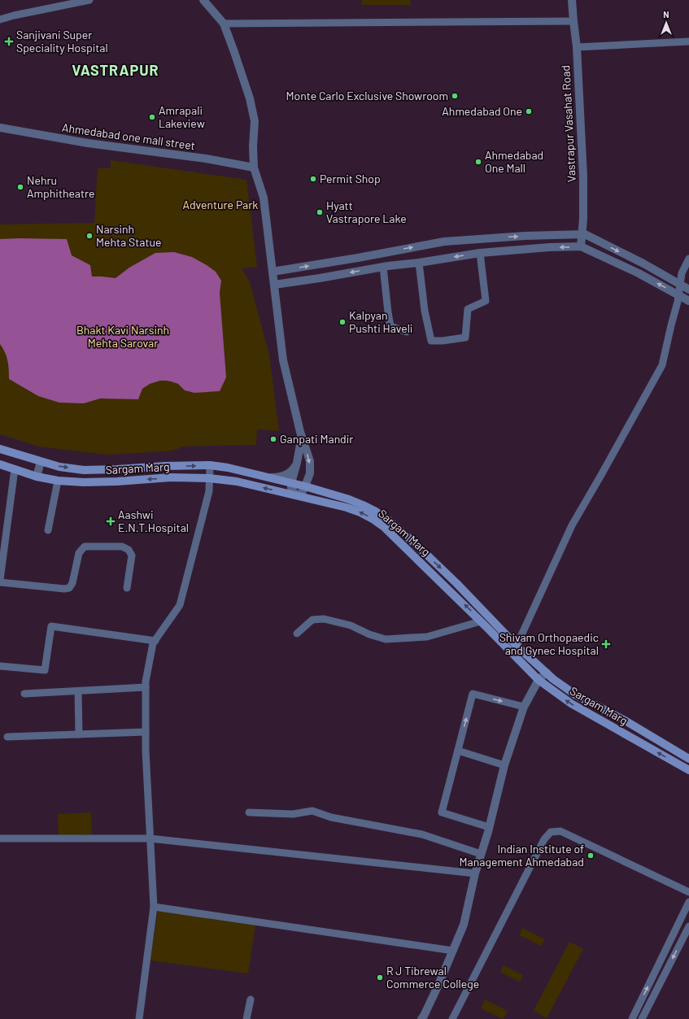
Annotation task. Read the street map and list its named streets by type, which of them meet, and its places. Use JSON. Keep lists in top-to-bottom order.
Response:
{
  "streets": {
    "main road": ["Sargam Marg"],
    "street": ["Vastrapur Vasahat Road", "Ahmedabad one mall street"]
  },
  "districts": ["VASTRAPUR"],
  "parks": ["Adventure Park", "Bhakt Kavi Narsinh Mehta Sarovar"],
  "places": {
    "health": ["Sanjivani Super Speciality Hospital", "Aashwi E.N.T.Hospital", "Shivam Orthopaedic and Gynec Hospital"],
    "other": [
      "Monte Carlo Exclusive Showroom",
      "Ahmedabad One",
      "Amrapali Lakeview",
      "Ahmedabad One Mall",
      "Permit Shop",
      "Nehru Amphitheatre",
      "Hyatt Vastrapore Lake",
      "Narsinh Mehta Statue",
      "Kalpyan Pushti Haveli",
      "Ganpati Mandir",
      "Indian Institute of Management Ahmedabad",
      "R J Tibrewal Commerce College"
    ]
  },
  "north": "top"
}
